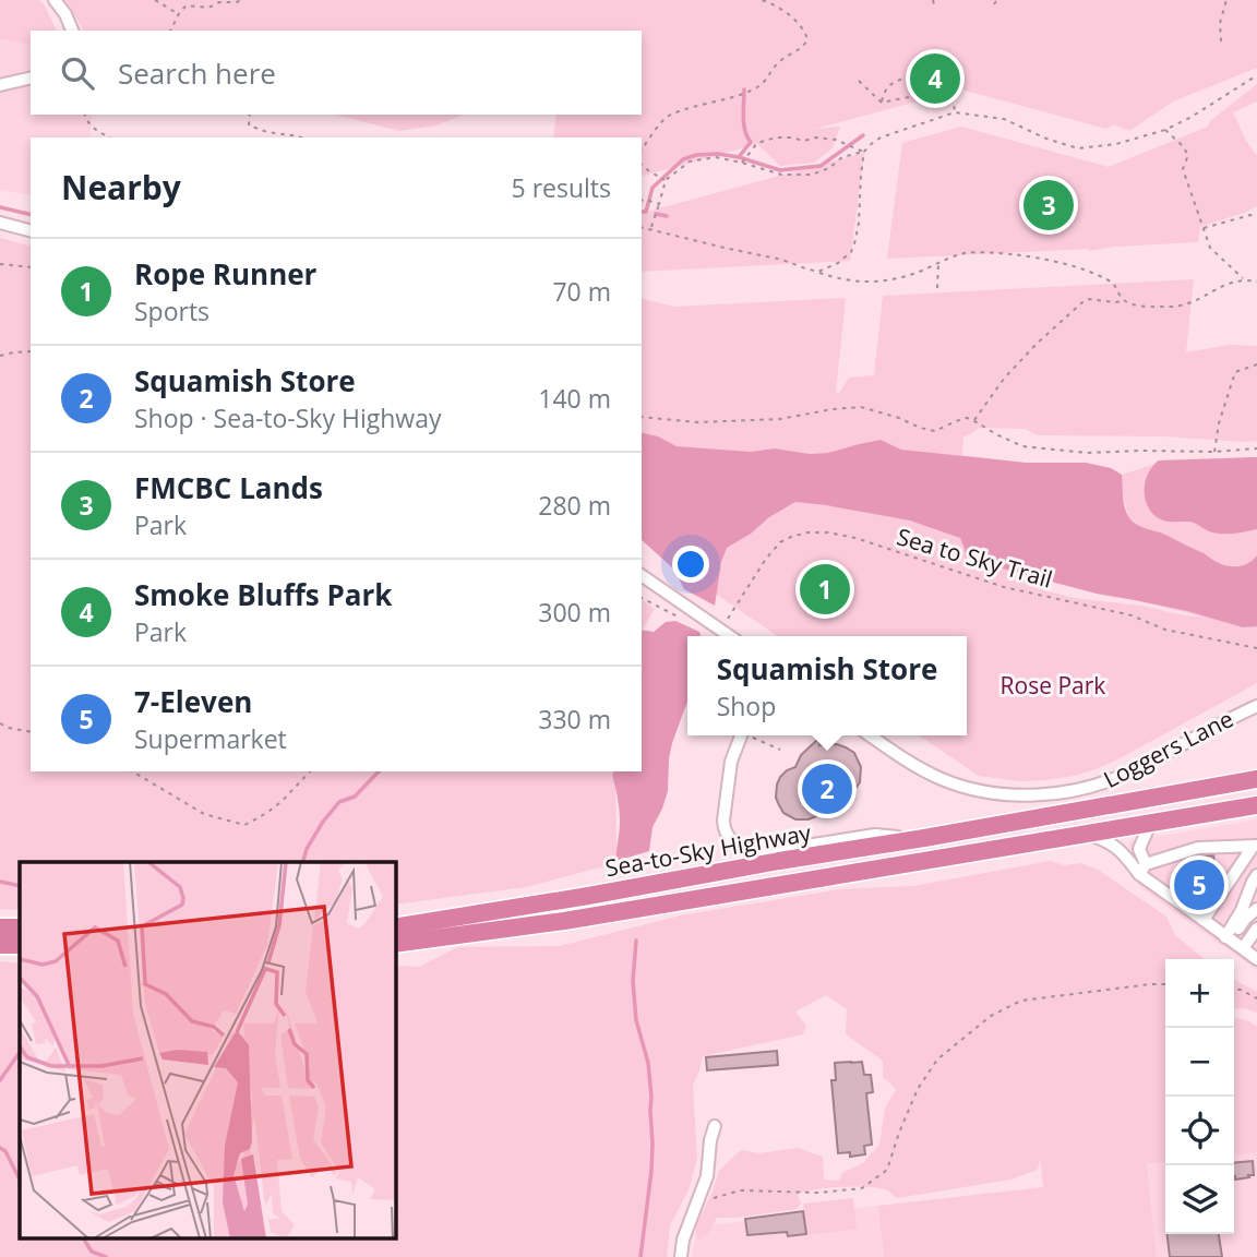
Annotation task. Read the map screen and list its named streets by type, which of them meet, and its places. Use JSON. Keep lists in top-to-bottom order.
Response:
{
  "streets": {
    "highway": ["Sea-to-Sky Highway"],
    "street": ["Loggers Lane"],
    "path": ["Sea to Sky Trail"]
  },
  "parks": ["Rose Park"],
  "page": {
    "search": "Search here",
    "pins": [
      "4",
      "3",
      "1",
      "2",
      "5"
    ],
    "heading": ["Nearby", "5 results"],
    "list": [
      {
        "mark": "1",
        "name": "Rope Runner",
        "note": "Sports",
        "value": "70 m"
      },
      {
        "mark": "2",
        "name": "Squamish Store",
        "note": "Shop · Sea-to-Sky Highway",
        "value": "140 m"
      },
      {
        "mark": "3",
        "name": "FMCBC Lands",
        "note": "Park",
        "value": "280 m"
      },
      {
        "mark": "4",
        "name": "Smoke Bluffs Park",
        "note": "Park",
        "value": "300 m"
      },
      {
        "mark": "5",
        "name": "7-Eleven",
        "note": "Supermarket",
        "value": "330 m"
      }
    ],
    "popup": ["Squamish Store", "Shop"],
    "map_buttons": ["+", "−"]
  }
}
